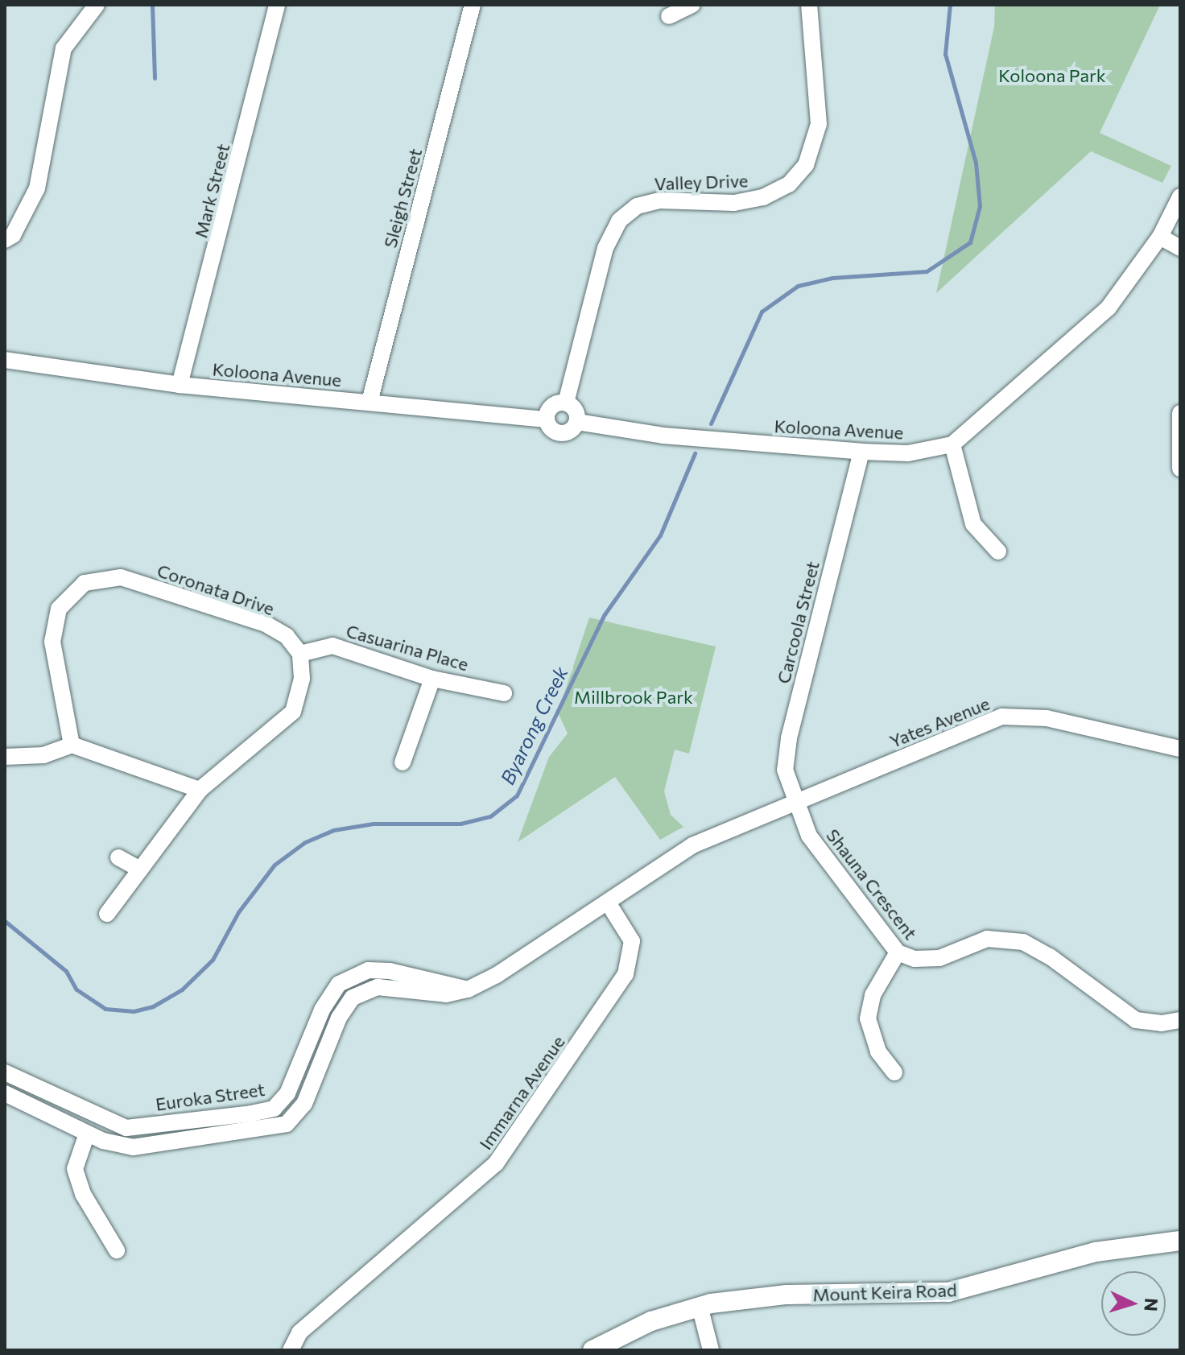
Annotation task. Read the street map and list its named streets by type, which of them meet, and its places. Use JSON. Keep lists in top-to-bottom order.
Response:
{
  "streets": {
    "main road": ["Mount Keira Road"],
    "street": [
      "Valley Drive",
      "Mark Street",
      "Sleigh Street",
      "Koloona Avenue",
      "Coronata Drive",
      "Carcoola Street",
      "Casuarina Place",
      "Yates Avenue",
      "Shauna Crescent",
      "Immarna Avenue",
      "Euroka Street"
    ]
  },
  "crossings": [
    ["Valley Drive", "Koloona Avenue"],
    ["Mark Street", "Koloona Avenue"],
    ["Sleigh Street", "Koloona Avenue"],
    ["Koloona Avenue", "Carcoola Street"],
    ["Coronata Drive", "Casuarina Place"],
    ["Carcoola Street", "Yates Avenue"],
    ["Carcoola Street", "Shauna Crescent"],
    ["Yates Avenue", "Shauna Crescent"]
  ],
  "water": ["Byarong Creek"],
  "parks": ["Koloona Park", "Millbrook Park"],
  "north": "right"
}
